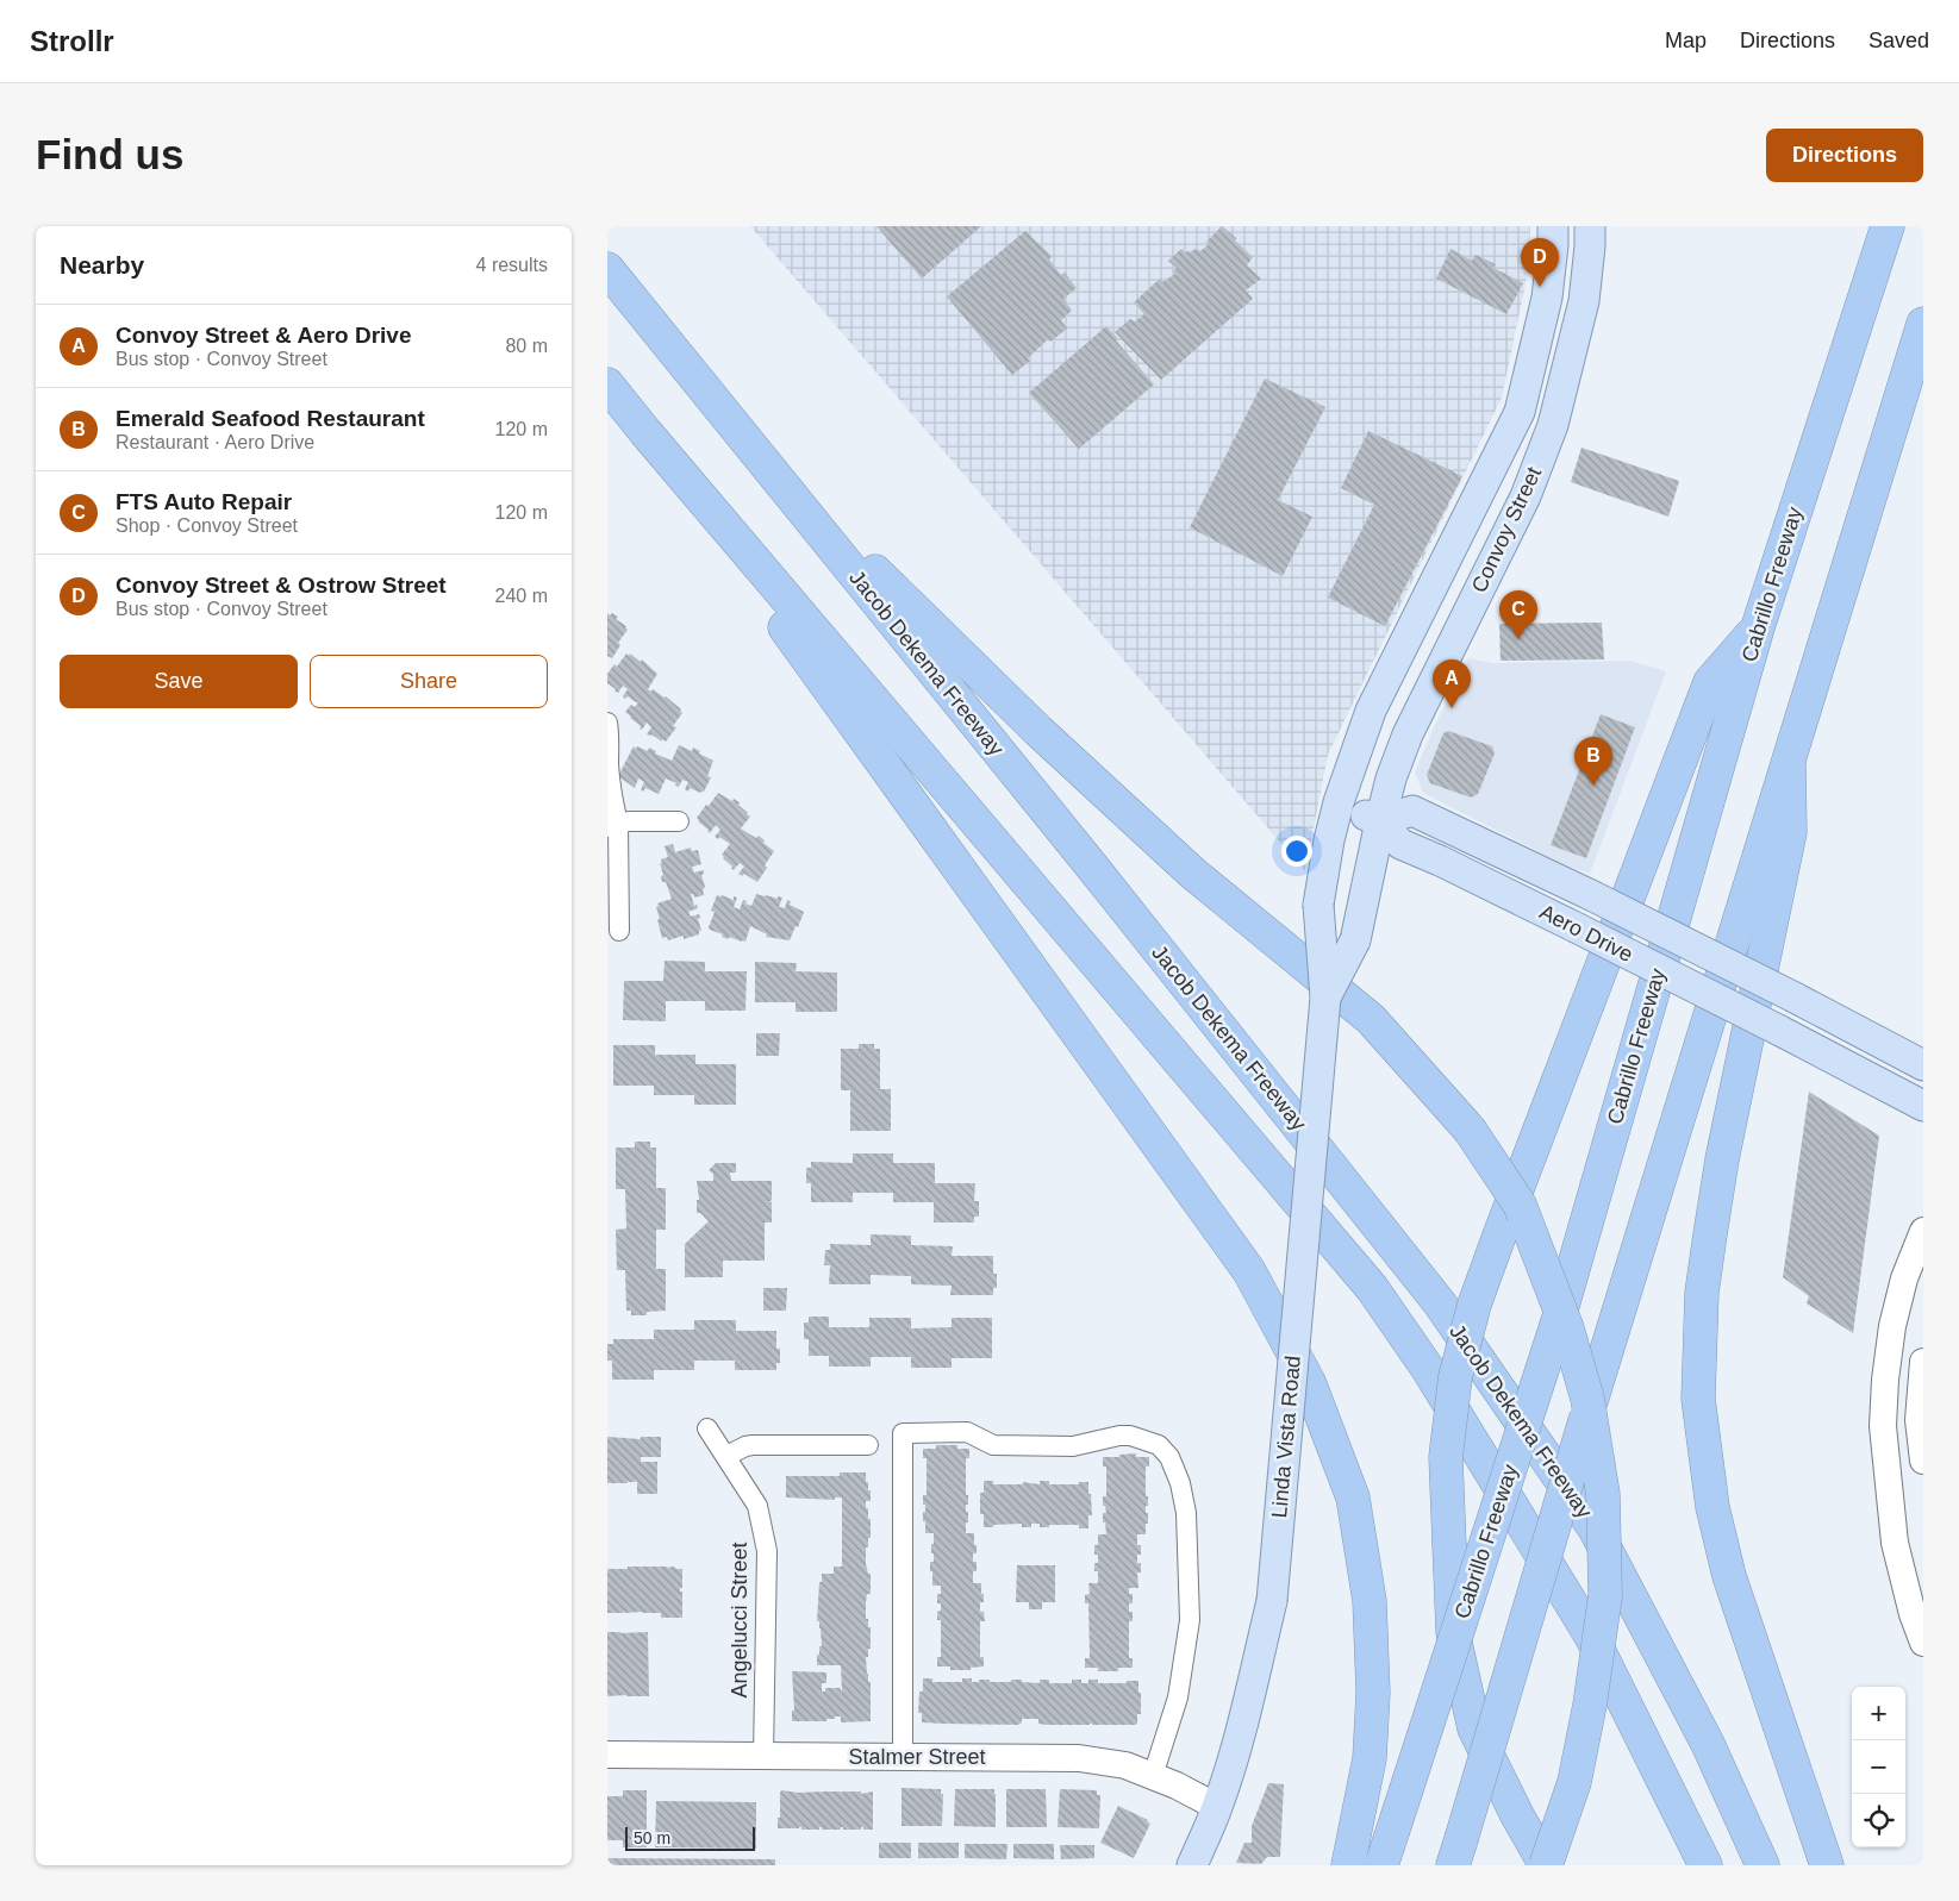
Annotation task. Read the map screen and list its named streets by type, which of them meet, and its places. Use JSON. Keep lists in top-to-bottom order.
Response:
{
  "streets": {
    "highway": ["Cabrillo Freeway", "Jacob Dekema Freeway"],
    "main road": ["Convoy Street", "Aero Drive", "Linda Vista Road"],
    "street": ["Angelucci Street", "Stalmer Street"]
  },
  "crossings": [
    ["Convoy Street", "Aero Drive"],
    ["Convoy Street", "Linda Vista Road"],
    ["Aero Drive", "Linda Vista Road"],
    ["Linda Vista Road", "Stalmer Street"],
    ["Angelucci Street", "Stalmer Street"]
  ],
  "scale_bar": "50 m",
  "page": {
    "header": "Strollr",
    "nav": ["Map", "Directions", "Saved"],
    "buttons": [
      "Directions",
      ["Save", "Share"]
    ],
    "title": "Find us",
    "heading": ["Nearby", "4 results"],
    "pins": [
      "D",
      "C",
      "A",
      "B"
    ],
    "list": [
      {
        "mark": "A",
        "name": "Convoy Street & Aero Drive",
        "note": "Bus stop · Convoy Street",
        "value": "80 m"
      },
      {
        "mark": "B",
        "name": "Emerald Seafood Restaurant",
        "note": "Restaurant · Aero Drive",
        "value": "120 m"
      },
      {
        "mark": "C",
        "name": "FTS Auto Repair",
        "note": "Shop · Convoy Street",
        "value": "120 m"
      },
      {
        "mark": "D",
        "name": "Convoy Street & Ostrow Street",
        "note": "Bus stop · Convoy Street",
        "value": "240 m"
      }
    ],
    "map_buttons": ["+", "−"],
    "scale": "50 m"
  }
}
